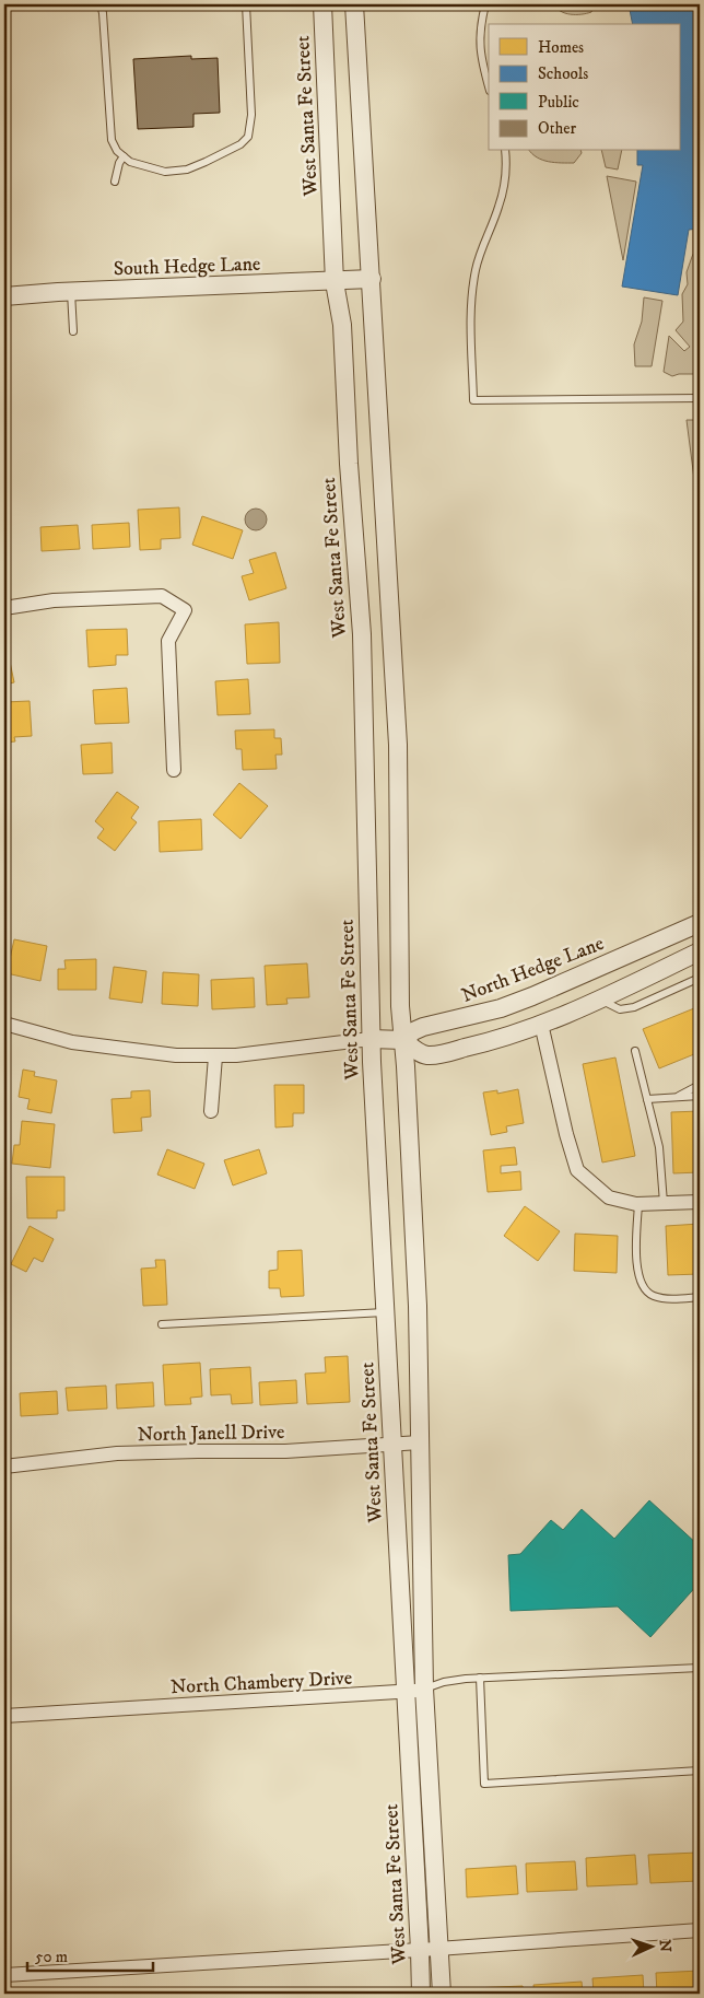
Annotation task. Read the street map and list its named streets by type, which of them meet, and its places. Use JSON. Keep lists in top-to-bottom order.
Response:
{
  "streets": {
    "street": [
      "West Santa Fe Street",
      "South Hedge Lane",
      "North Hedge Lane",
      "North Janell Drive",
      "North Chambery Drive"
    ]
  },
  "crossings": [
    ["West Santa Fe Street", "South Hedge Lane"],
    ["West Santa Fe Street", "North Hedge Lane"],
    ["West Santa Fe Street", "North Janell Drive"],
    ["West Santa Fe Street", "North Chambery Drive"]
  ],
  "legend": [
    "Homes",
    "Schools",
    "Public",
    "Other"
  ],
  "scale_bar": "50 m",
  "north": "right"
}
